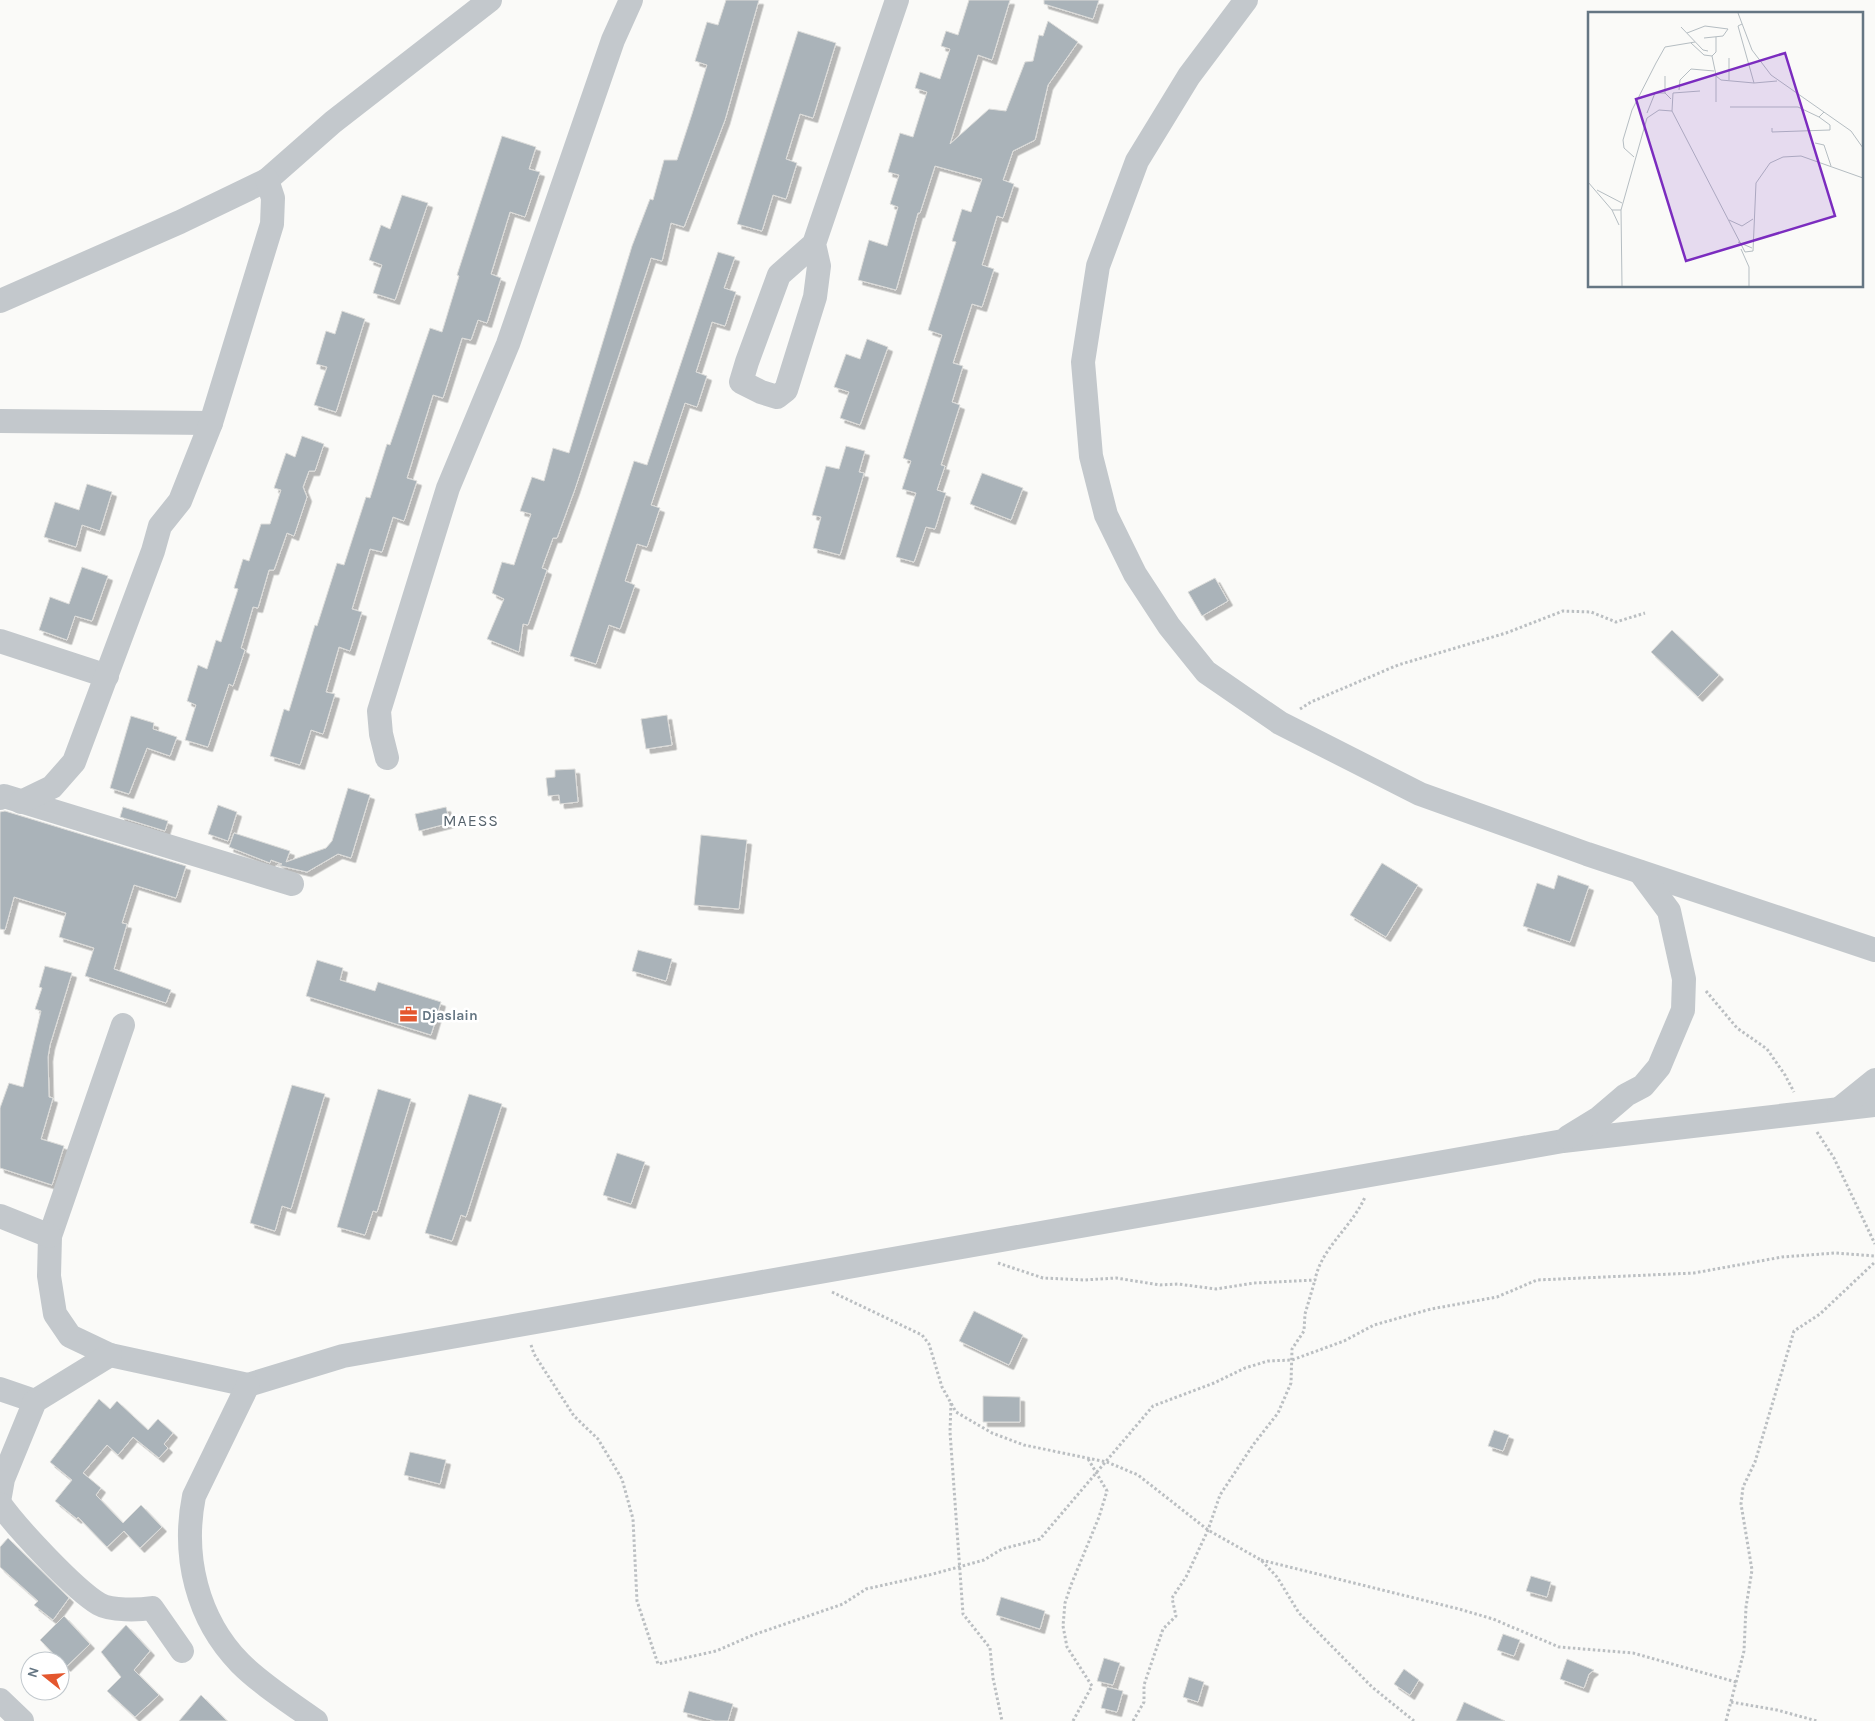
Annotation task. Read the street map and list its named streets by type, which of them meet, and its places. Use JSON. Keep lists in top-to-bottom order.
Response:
{
  "districts": ["MAESS"],
  "places": {
    "office": ["Djaslain"]
  },
  "north": "left"
}
